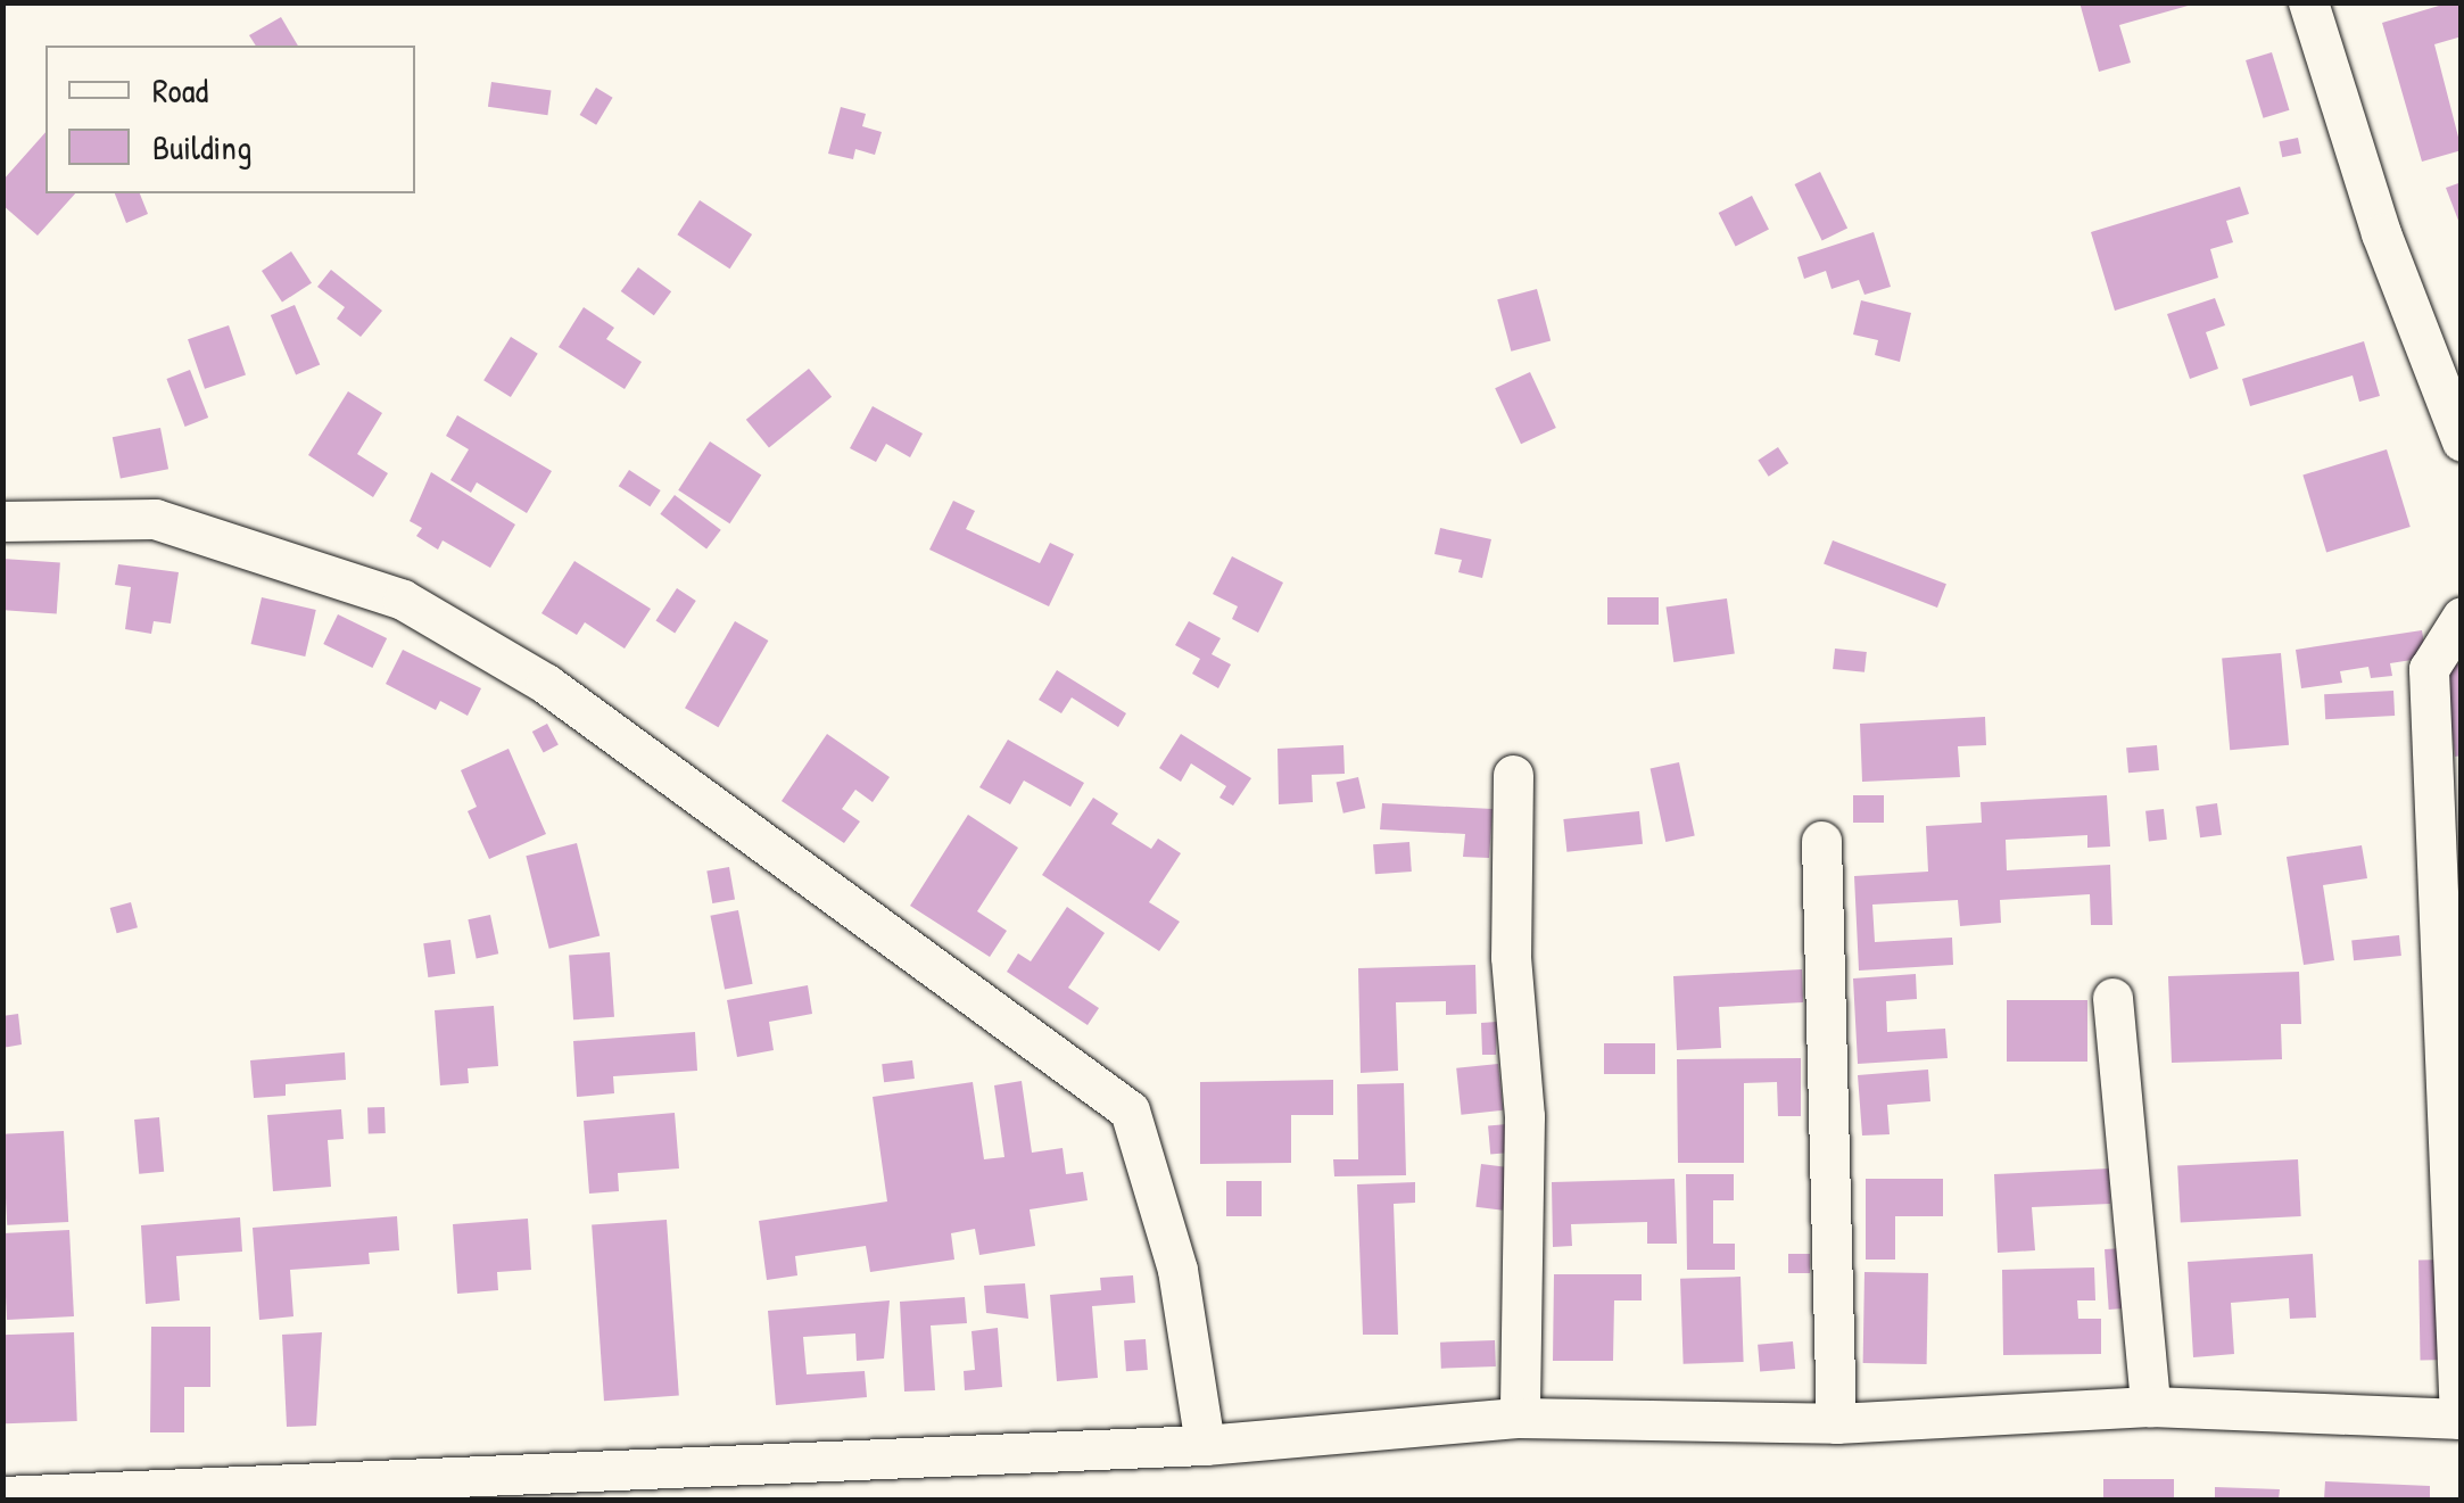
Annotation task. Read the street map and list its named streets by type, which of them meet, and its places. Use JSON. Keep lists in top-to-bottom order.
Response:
{
  "legend": ["Road", "Building"]
}
